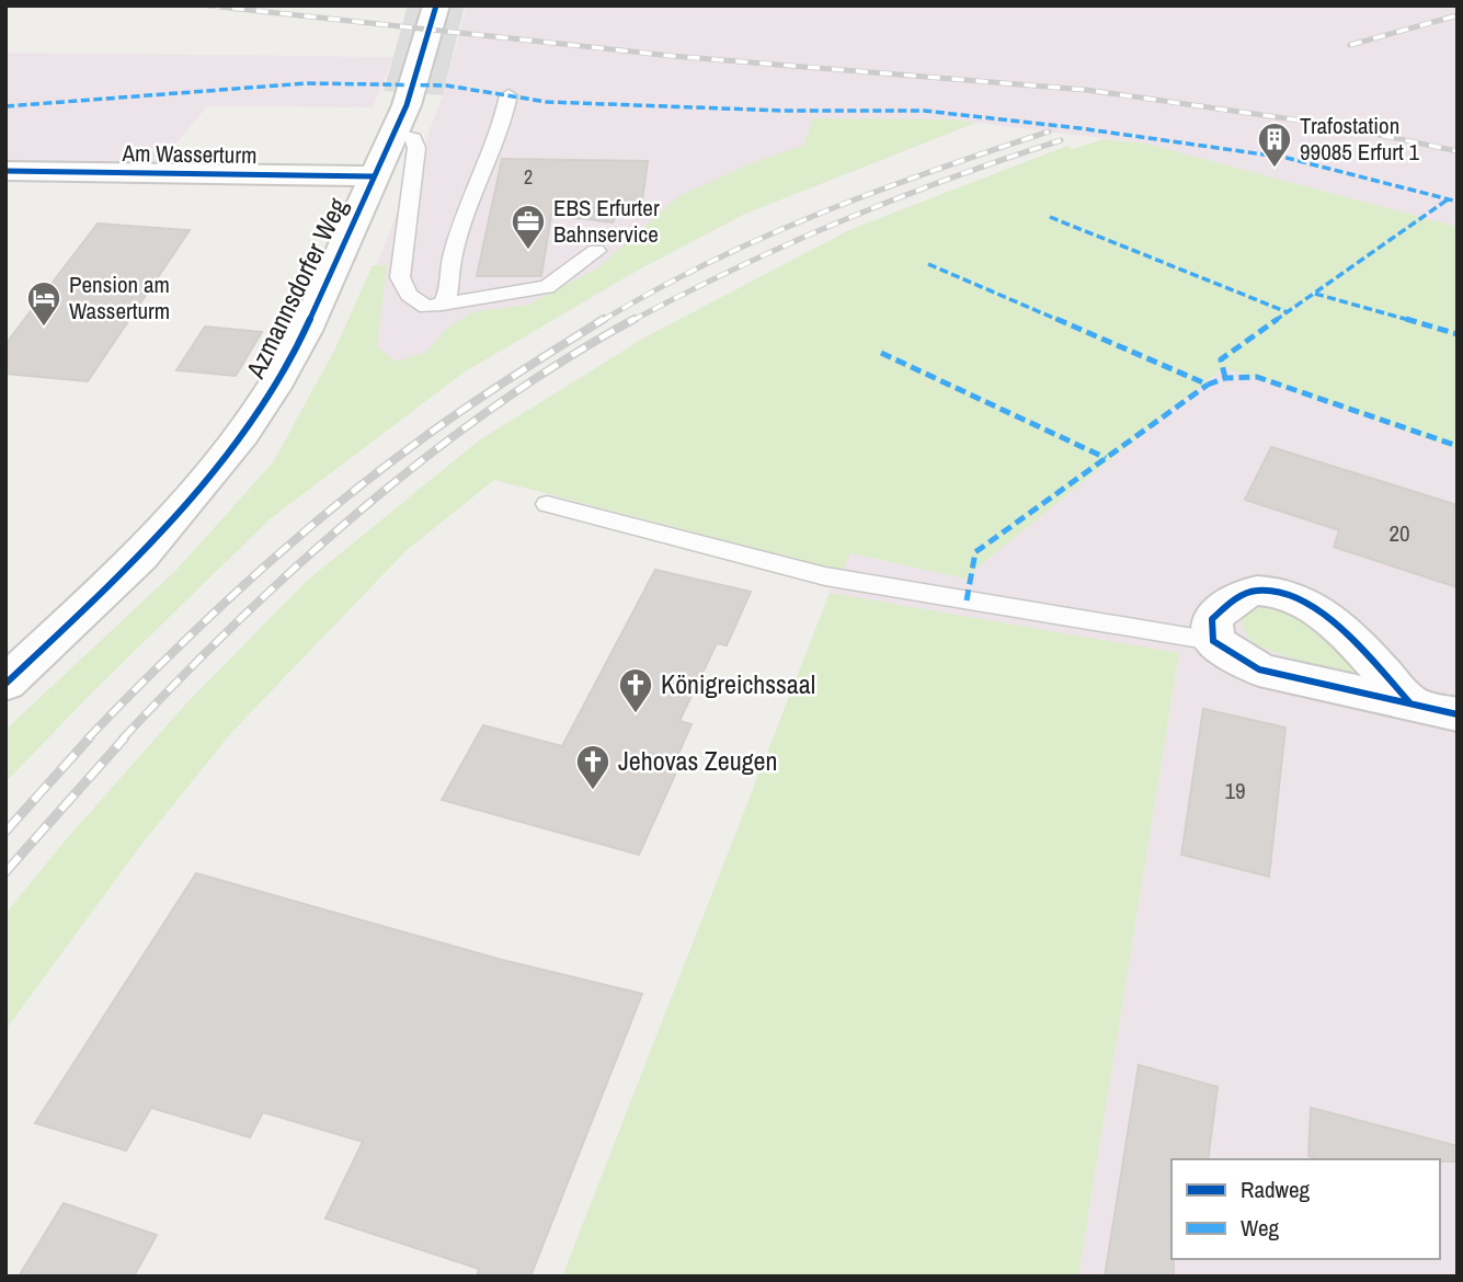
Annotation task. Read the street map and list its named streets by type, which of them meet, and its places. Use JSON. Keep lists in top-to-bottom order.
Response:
{
  "streets": {
    "street": ["Am Wasserturm", "Azmannsdorfer Weg"]
  },
  "crossings": [
    ["Am Wasserturm", "Azmannsdorfer Weg"]
  ],
  "places": {
    "building": ["Trafostation 99085 Erfurt 1"],
    "office": ["EBS Erfurter Bahnservice"],
    "hotel": ["Pension am Wasserturm"],
    "church": ["Königreichssaal", "Jehovas Zeugen"]
  },
  "house_numbers": ["2", "20", "19"],
  "legend": ["Radweg", "Weg"]
}
